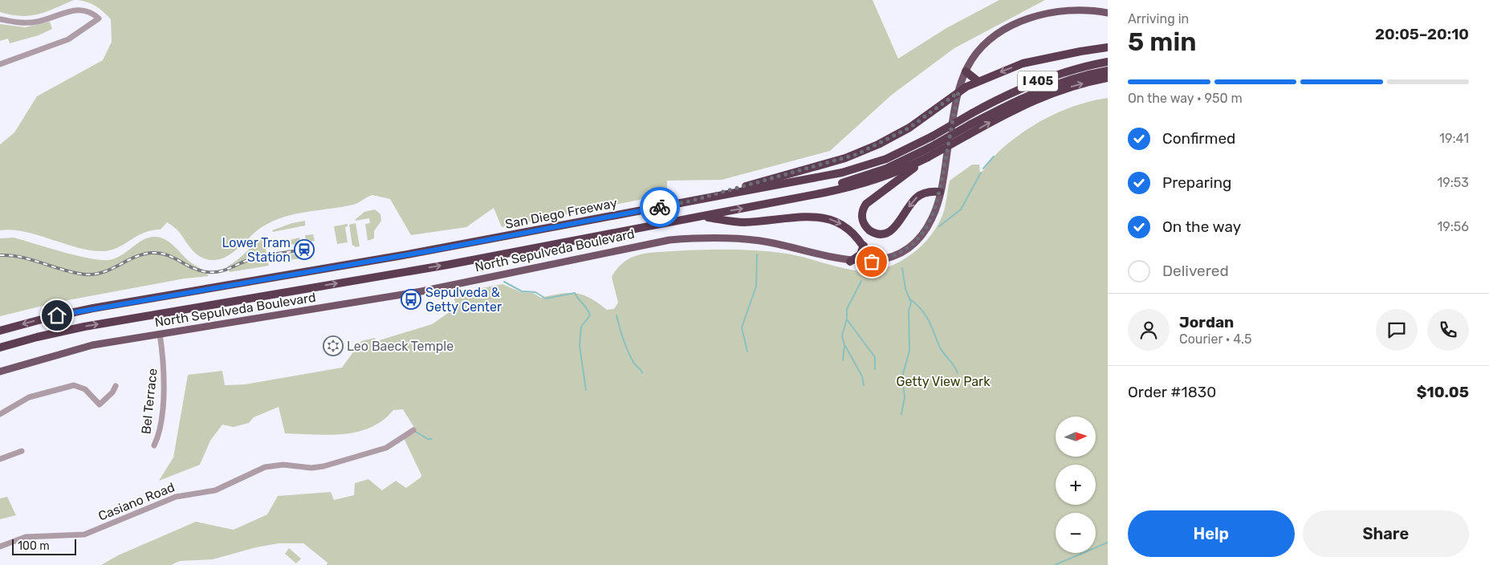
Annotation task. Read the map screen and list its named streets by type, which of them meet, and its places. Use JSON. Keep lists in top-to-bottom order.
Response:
{
  "streets": {
    "highway": ["I 405", "San Diego Freeway"],
    "main road": ["North Sepulveda Boulevard"],
    "street": ["Bel Terrace", "Casiano Road"]
  },
  "crossings": [
    ["North Sepulveda Boulevard", "Bel Terrace"]
  ],
  "parks": ["Getty View Park"],
  "places": {
    "station": ["Lower Tram Station"],
    "bus stop": ["Sepulveda & Getty Center"],
    "synagogue": ["Leo Baeck Temple"]
  },
  "scale_bar": "100 m",
  "north": "right",
  "page": {
    "heading": ["5 min", "Arriving in", "20:05–20:10"],
    "panel": [
      "Jordan",
      "Courier · 4.5",
      "Order #1830",
      "$10.05"
    ],
    "bar": "On the way · 950 m",
    "list": [
      ["Confirmed", "19:41"],
      ["Preparing", "19:53"],
      ["On the way", "19:56"],
      "Delivered"
    ],
    "map_buttons": ["+", "−"],
    "buttons": ["Help", "Share"],
    "scale": "100 m"
  }
}
